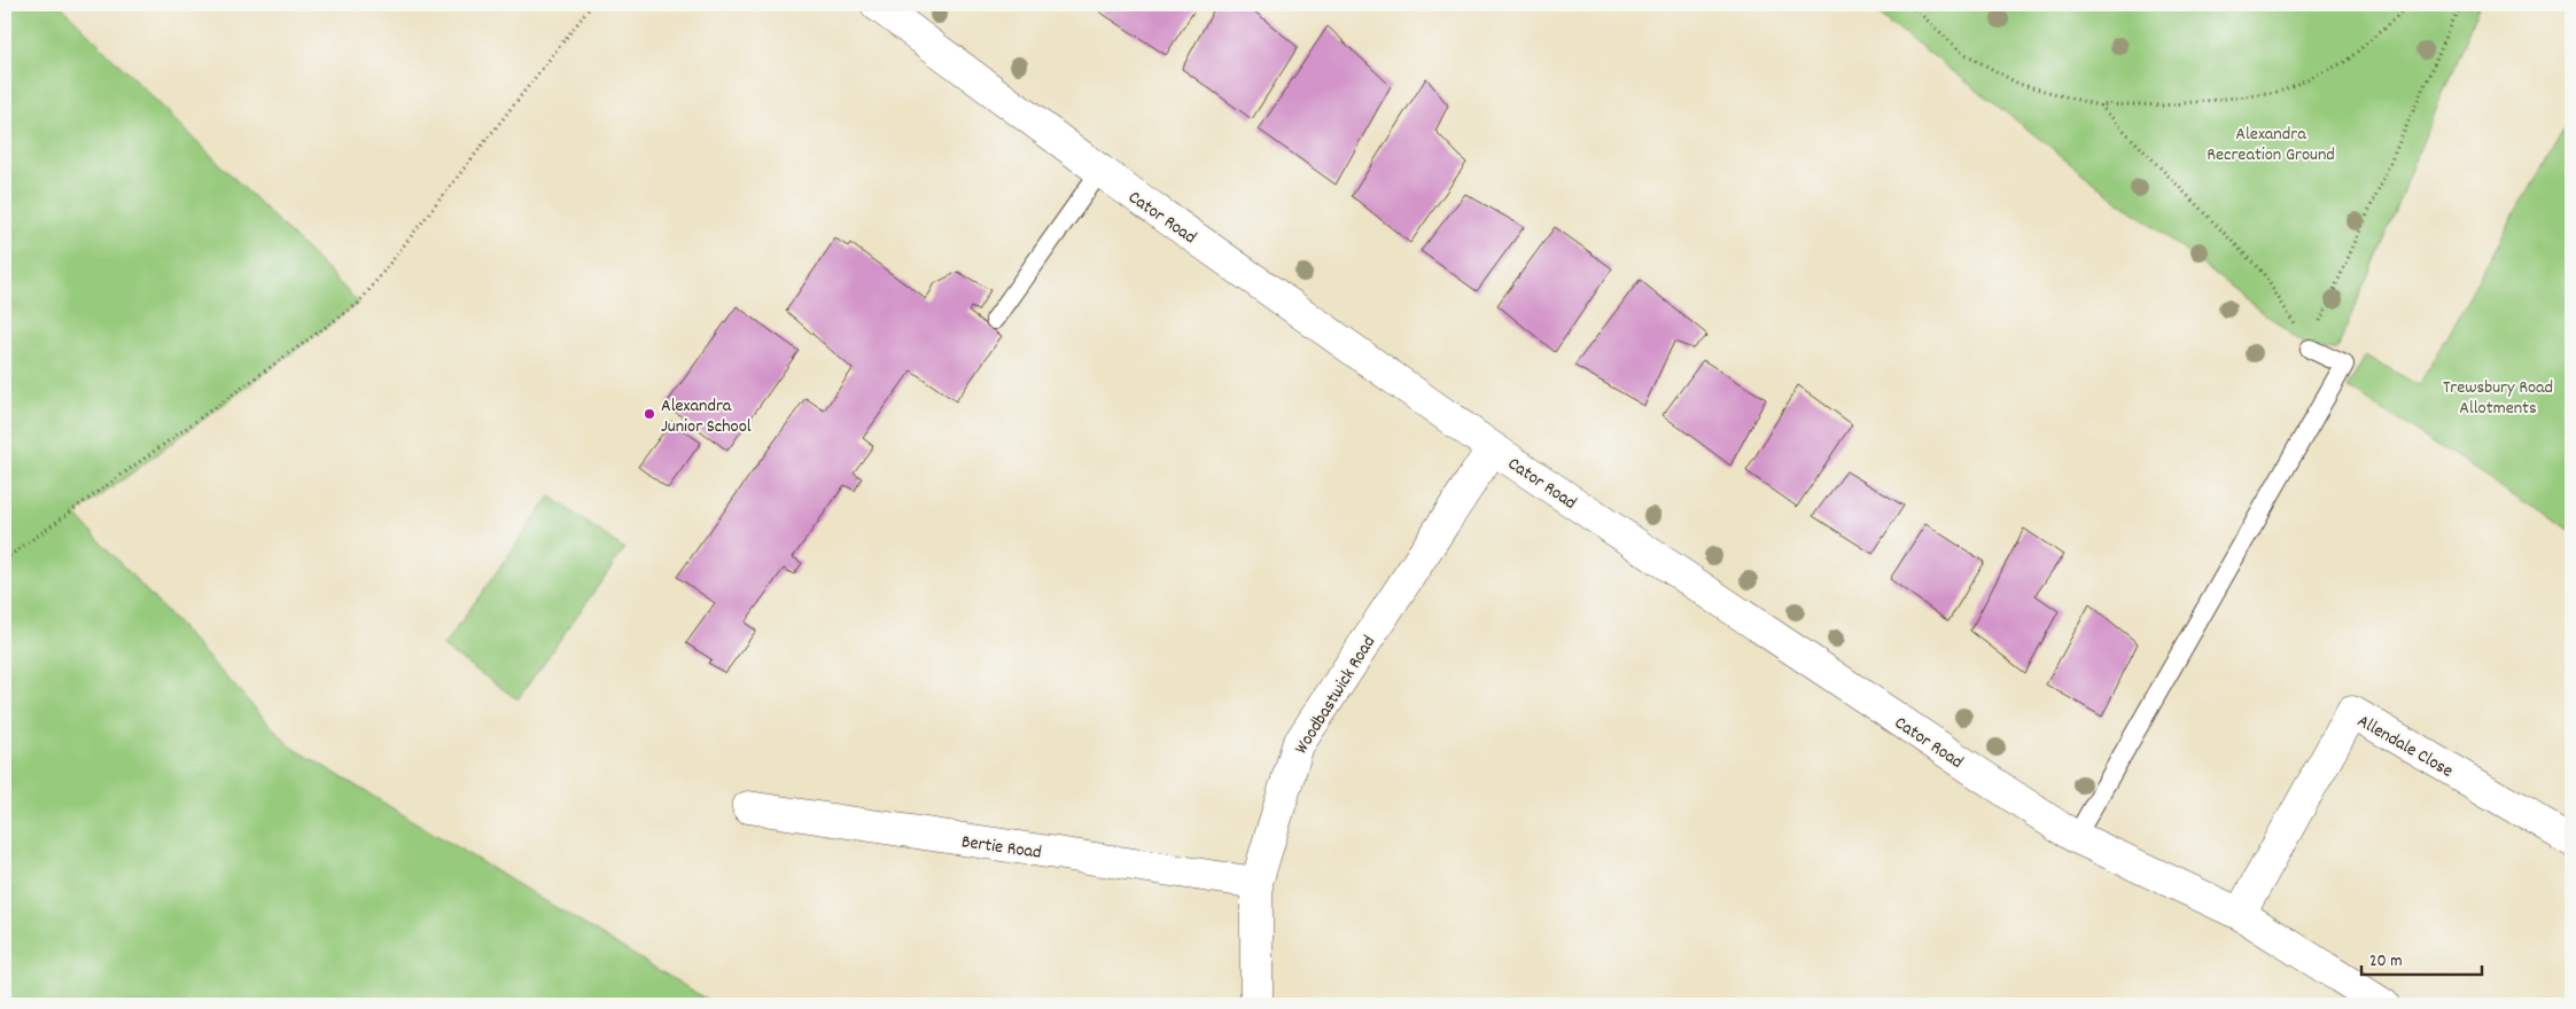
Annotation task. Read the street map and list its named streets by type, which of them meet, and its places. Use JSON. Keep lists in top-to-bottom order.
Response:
{
  "streets": {
    "street": [
      "Cator Road",
      "Woodbastwick Road",
      "Allendale Close",
      "Bertie Road"
    ]
  },
  "crossings": [
    ["Cator Road", "Woodbastwick Road"],
    ["Cator Road", "Allendale Close"],
    ["Woodbastwick Road", "Bertie Road"]
  ],
  "parks": ["Alexandra Recreation Ground", "Trewsbury Road Allotments"],
  "places": ["Alexandra Junior School"],
  "scale_bar": "20 m"
}
